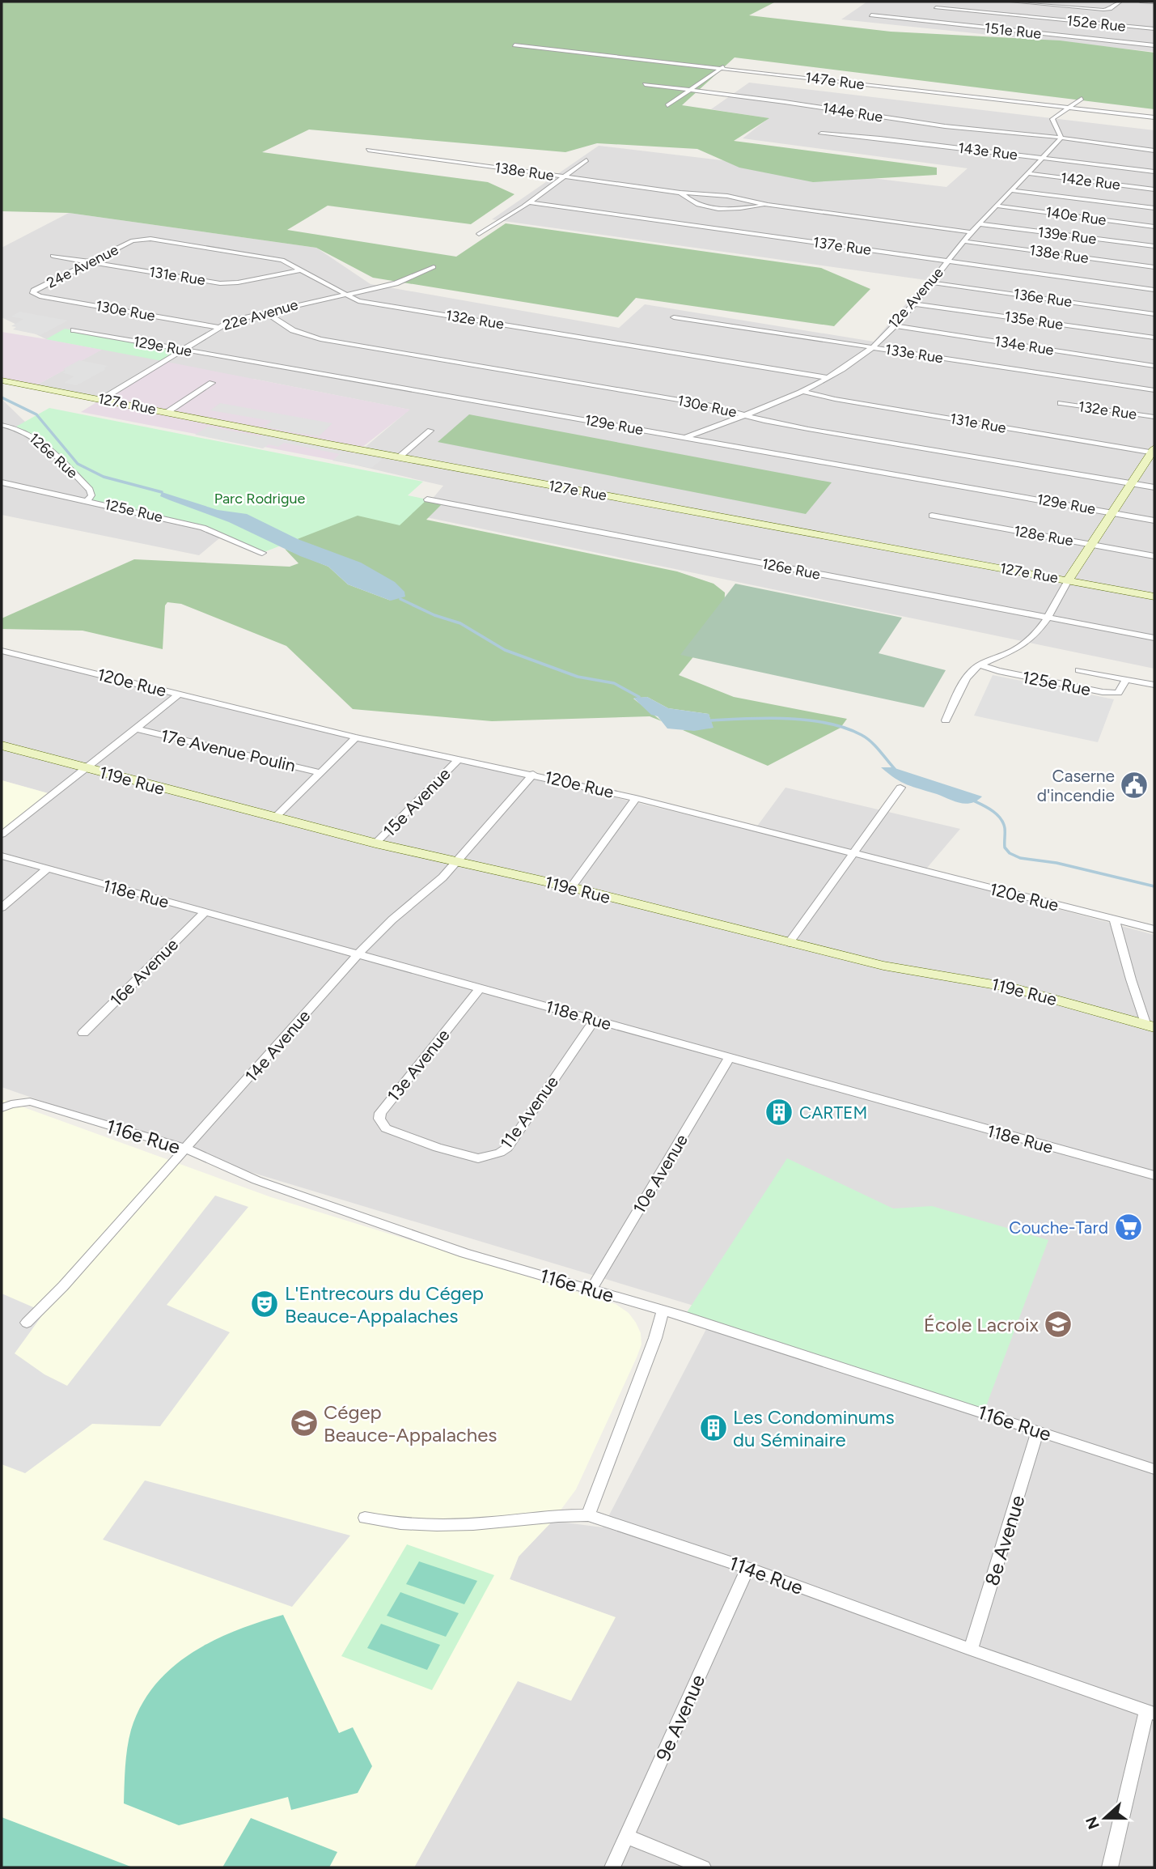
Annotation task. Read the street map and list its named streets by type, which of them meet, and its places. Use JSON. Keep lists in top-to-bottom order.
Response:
{
  "streets": {
    "street": [
      "152e Rue",
      "151e Rue",
      "147e Rue",
      "144e Rue",
      "143e Rue",
      "138e Rue",
      "142e Rue",
      "140e Rue",
      "139e Rue",
      "137e Rue",
      "24e Avenue",
      "131e Rue",
      "12e Avenue",
      "136e Rue",
      "130e Rue",
      "22e Avenue",
      "132e Rue",
      "135e Rue",
      "134e Rue",
      "129e Rue",
      "133e Rue",
      "127e Rue",
      "126e Rue",
      "125e Rue",
      "128e Rue",
      "120e Rue",
      "17e Avenue Poulin",
      "119e Rue",
      "15e Avenue",
      "118e Rue",
      "16e Avenue",
      "14e Avenue",
      "13e Avenue",
      "11e Avenue",
      "116e Rue",
      "10e Avenue",
      "8e Avenue",
      "114e Rue",
      "9e Avenue"
    ]
  },
  "crossings": [
    ["144e Rue", "12e Avenue"],
    ["143e Rue", "12e Avenue"],
    ["138e Rue", "12e Avenue"],
    ["142e Rue", "12e Avenue"],
    ["140e Rue", "12e Avenue"],
    ["139e Rue", "12e Avenue"],
    ["137e Rue", "12e Avenue"],
    ["24e Avenue", "131e Rue"],
    ["24e Avenue", "130e Rue"],
    ["24e Avenue", "132e Rue"],
    ["131e Rue", "12e Avenue"],
    ["131e Rue", "132e Rue"],
    ["12e Avenue", "136e Rue"],
    ["12e Avenue", "130e Rue"],
    ["12e Avenue", "132e Rue"],
    ["12e Avenue", "135e Rue"],
    ["12e Avenue", "134e Rue"],
    ["12e Avenue", "129e Rue"],
    ["12e Avenue", "133e Rue"],
    ["130e Rue", "22e Avenue"],
    ["22e Avenue", "132e Rue"],
    ["22e Avenue", "129e Rue"],
    ["22e Avenue", "127e Rue"],
    ["126e Rue", "125e Rue"],
    ["120e Rue", "15e Avenue"],
    ["120e Rue", "14e Avenue"],
    ["119e Rue", "15e Avenue"],
    ["119e Rue", "14e Avenue"],
    ["118e Rue", "16e Avenue"],
    ["118e Rue", "14e Avenue"],
    ["118e Rue", "13e Avenue"],
    ["118e Rue", "11e Avenue"],
    ["118e Rue", "10e Avenue"],
    ["14e Avenue", "116e Rue"],
    ["13e Avenue", "11e Avenue"],
    ["116e Rue", "10e Avenue"],
    ["116e Rue", "8e Avenue"],
    ["8e Avenue", "114e Rue"],
    ["114e Rue", "9e Avenue"]
  ],
  "parks": ["Parc Rodrigue"],
  "places": {
    "public building": ["Caserne d'incendie"],
    "building": ["CARTEM", "Les Condominums du Séminaire"],
    "supermarket": ["Couche-Tard"],
    "theatre": ["L'Entrecours du Cégep Beauce-Appalaches"],
    "school or university": ["École Lacroix", "Cégep Beauce-Appalaches"]
  },
  "north": "left"
}
